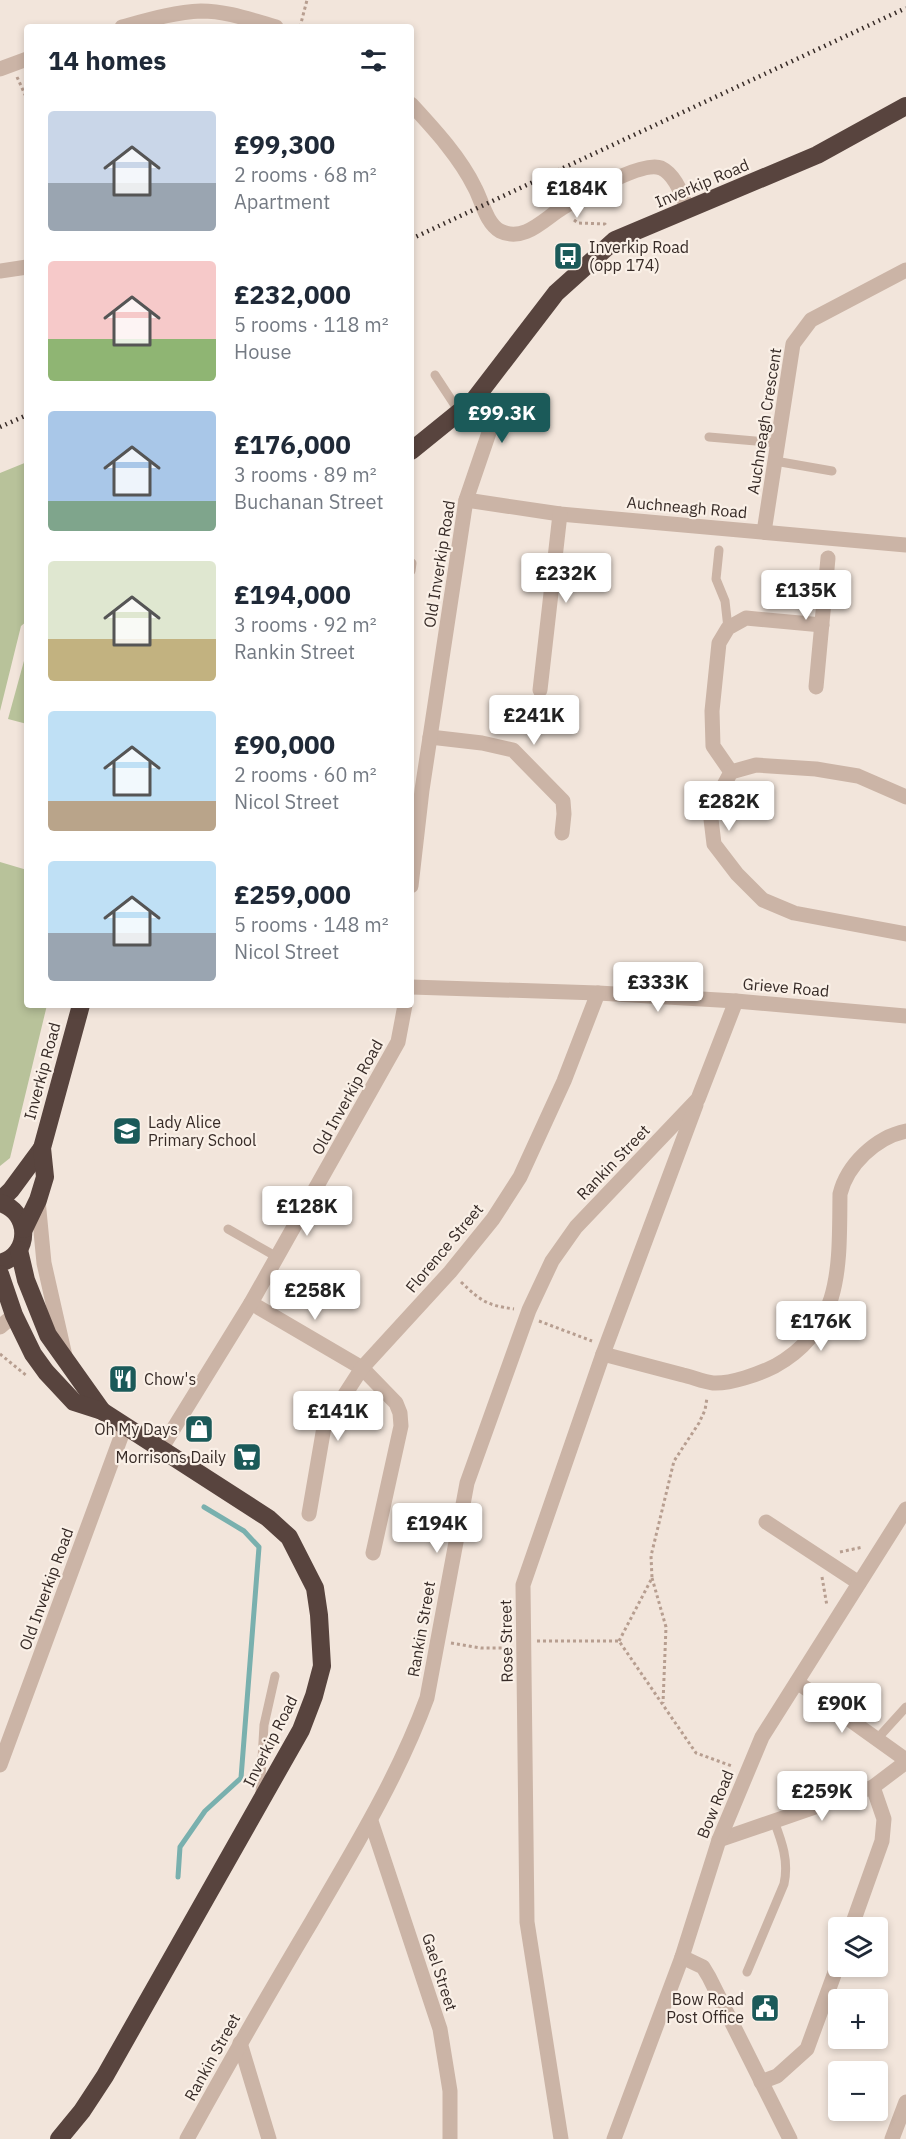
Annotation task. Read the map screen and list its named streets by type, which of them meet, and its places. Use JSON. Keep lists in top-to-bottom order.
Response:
{
  "streets": {
    "highway": ["Inverkip Road"],
    "street": [
      "Auchneagh Crescent",
      "Auchneagh Road",
      "Old Inverkip Road",
      "Grieve Road",
      "Rankin Street",
      "Florence Street",
      "Rose Street",
      "Bow Road",
      "Gael Street"
    ]
  },
  "crossings": [
    ["Inverkip Road", "Old Inverkip Road"],
    ["Auchneagh Crescent", "Auchneagh Road"],
    ["Auchneagh Road", "Old Inverkip Road"],
    ["Grieve Road", "Rankin Street"],
    ["Grieve Road", "Florence Street"],
    ["Rankin Street", "Rose Street"],
    ["Rankin Street", "Gael Street"]
  ],
  "places": {
    "bus stop": ["Inverkip Road (opp 174)"],
    "school or university": ["Lady Alice Primary School"],
    "restaurant": ["Chow's"],
    "shop": ["Oh My Days"],
    "supermarket": ["Morrisons Daily"],
    "public building": ["Bow Road Post Office"]
  },
  "page": {
    "heading": "14 homes",
    "list": [
      {
        "name": "£99,300",
        "note": "2 rooms · 68 m² · Apartment"
      },
      {
        "name": "£232,000",
        "note": "5 rooms · 118 m² · House"
      },
      {
        "name": "£176,000",
        "note": "3 rooms · 89 m² · Buchanan Street"
      },
      {
        "name": "£194,000",
        "note": "3 rooms · 92 m² · Rankin Street"
      },
      {
        "name": "£90,000",
        "note": "2 rooms · 60 m² · Nicol Street"
      },
      {
        "name": "£259,000",
        "note": "5 rooms · 148 m² · Nicol Street"
      }
    ],
    "price": [
      "£184K",
      "£99.3K",
      "£232K",
      "£135K",
      "£241K",
      "£282K",
      "£333K",
      "£128K",
      "£258K",
      "£176K",
      "£141K",
      "£194K",
      "£90K",
      "£259K"
    ],
    "map_buttons": ["+", "−"]
  }
}
